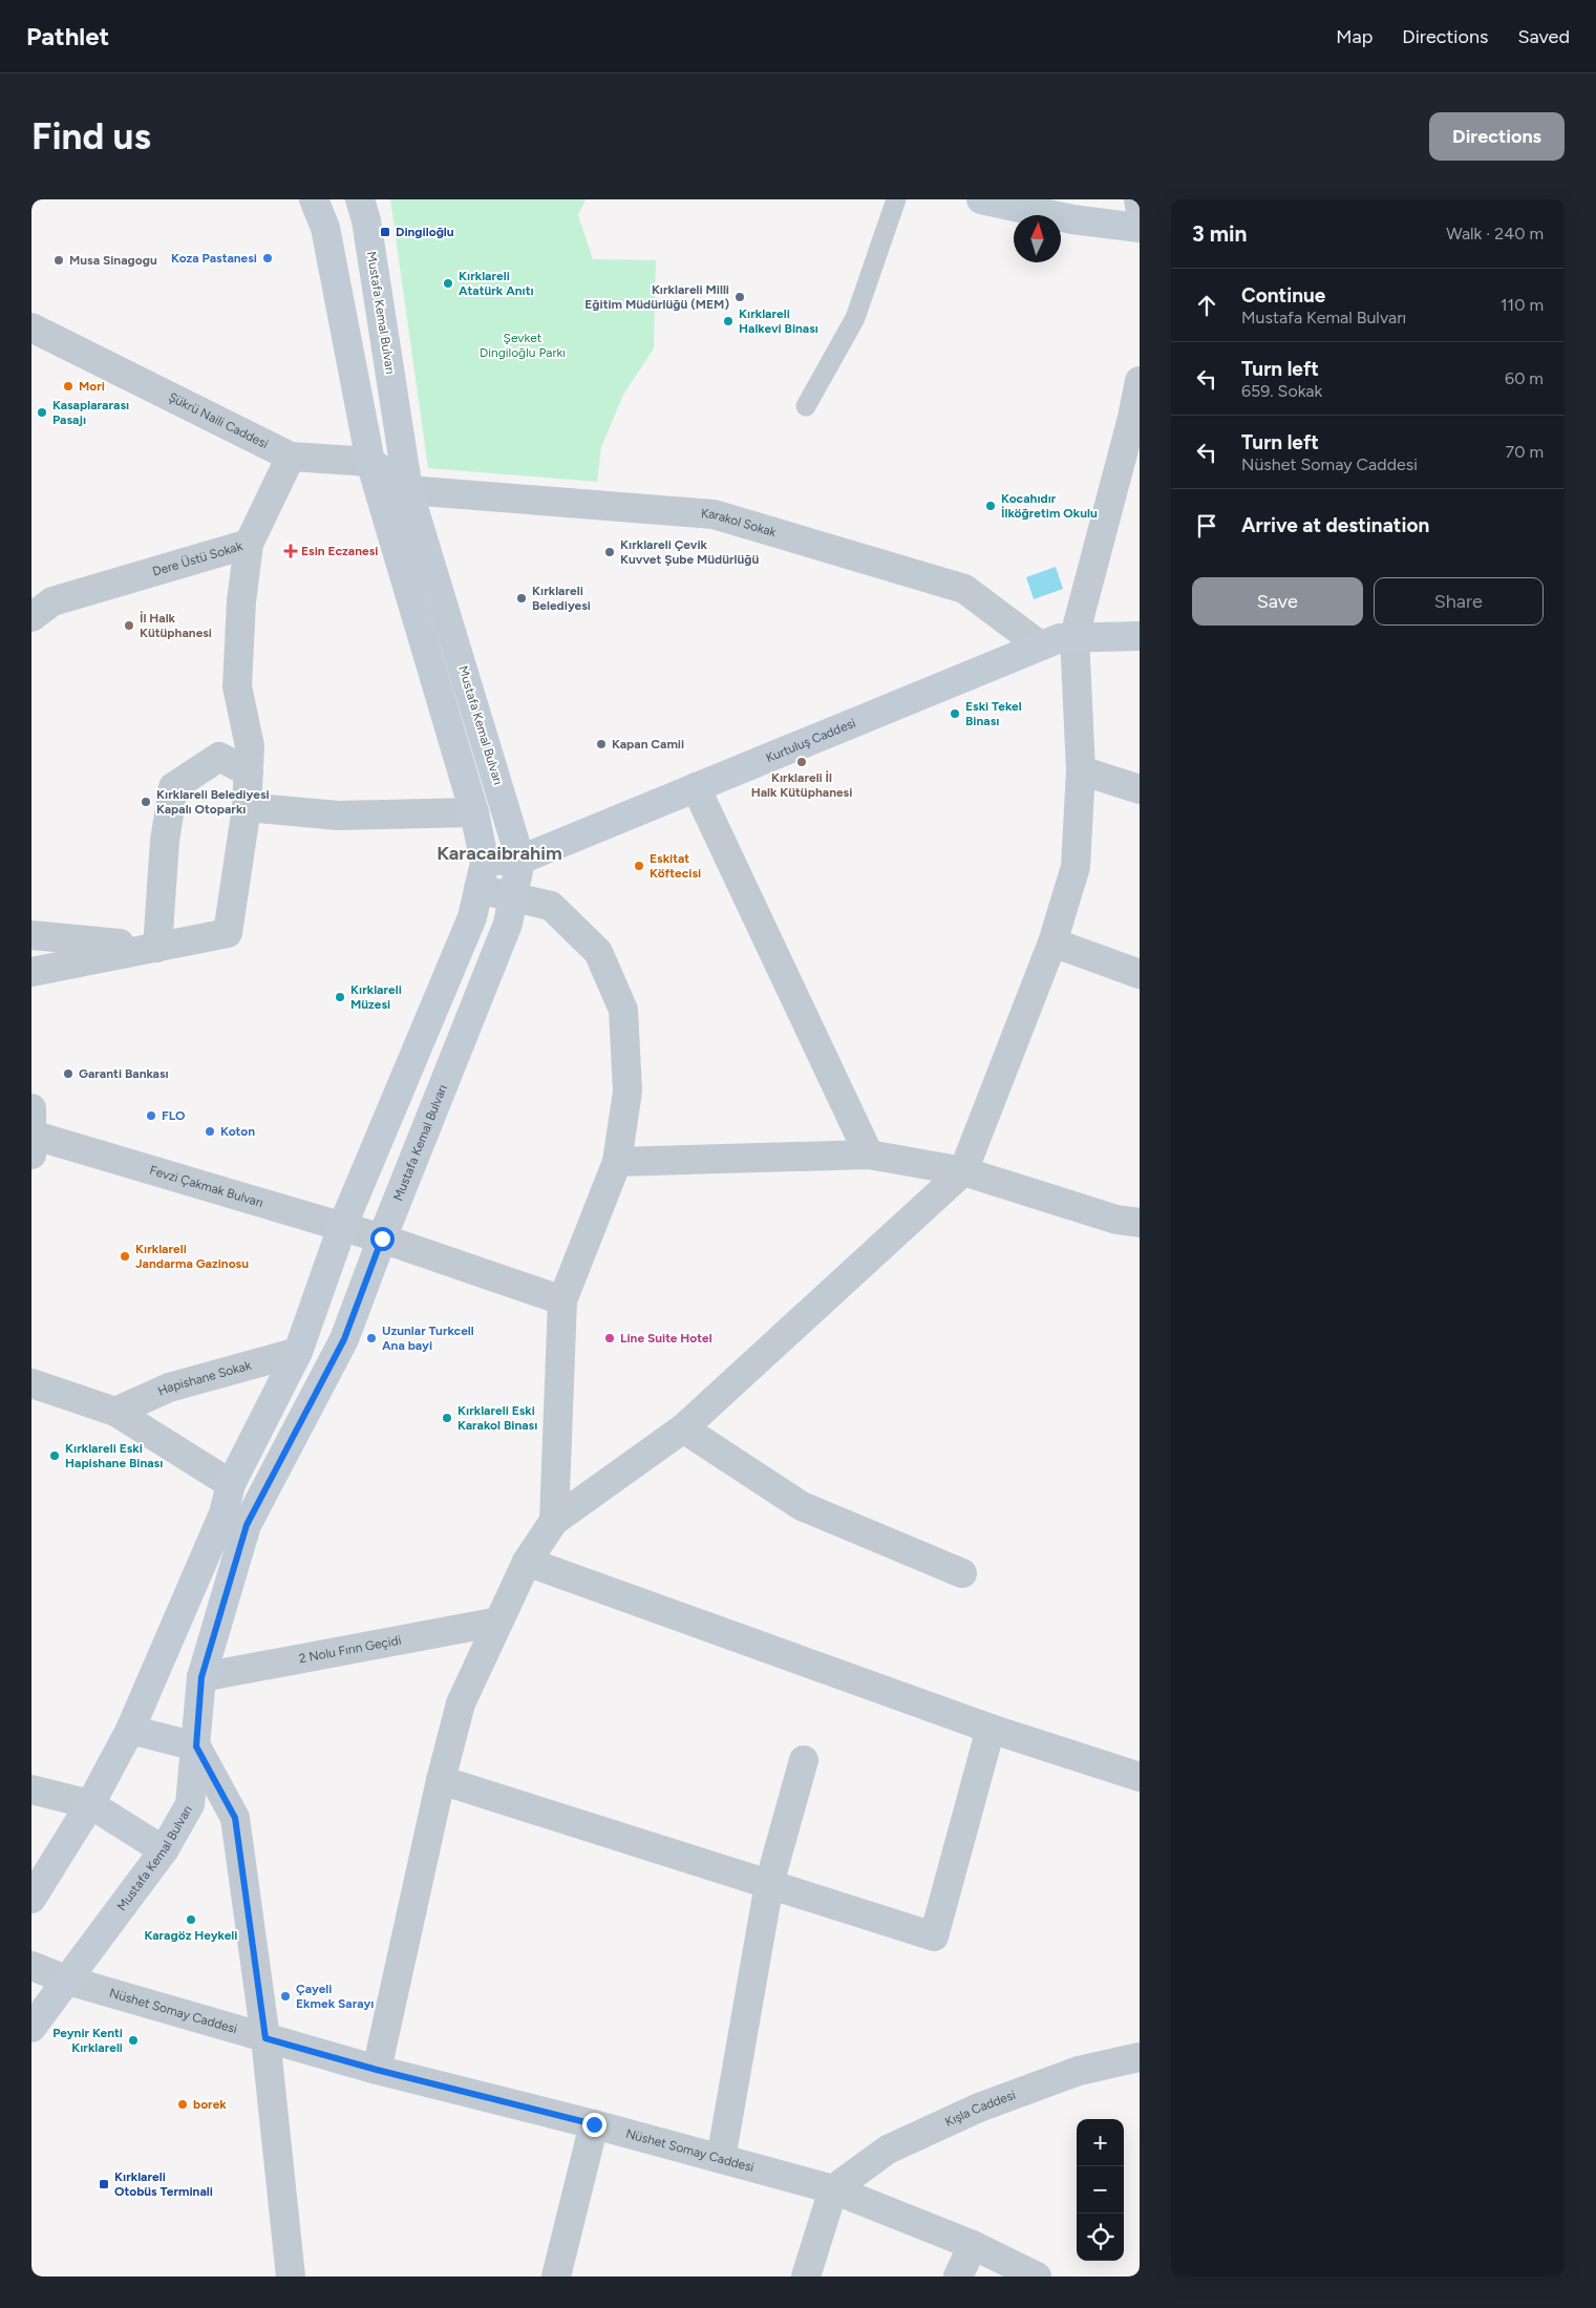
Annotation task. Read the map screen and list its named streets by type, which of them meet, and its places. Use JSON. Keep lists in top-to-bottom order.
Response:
{
  "streets": {
    "main road": ["Mustafa Kemal Bulvarı", "Kurtuluş Caddesi"],
    "street": [
      "Şükrü Naili Caddesi",
      "Karakol Sokak",
      "Dere Üstü Sokak",
      "Fevzi Çakmak Bulvarı",
      "Hapishane Sokak",
      "2 Nolu Fırın Geçidi",
      "Nüshet Somay Caddesi",
      "Kışla Caddesi"
    ]
  },
  "crossings": [
    ["Mustafa Kemal Bulvarı", "Karakol Sokak"],
    ["Mustafa Kemal Bulvarı", "Kurtuluş Caddesi"],
    ["Mustafa Kemal Bulvarı", "Fevzi Çakmak Bulvarı"],
    ["Mustafa Kemal Bulvarı", "2 Nolu Fırın Geçidi"],
    ["Mustafa Kemal Bulvarı", "Nüshet Somay Caddesi"],
    ["Şükrü Naili Caddesi", "Dere Üstü Sokak"],
    ["Karakol Sokak", "Kurtuluş Caddesi"],
    ["Nüshet Somay Caddesi", "Kışla Caddesi"]
  ],
  "districts": ["Karacaibrahim"],
  "parks": ["Şevket Dingiloğlu Parkı"],
  "places": {
    "transit": ["Dingiloğlu", "Kırklareli Otobüs Terminali"],
    "other": [
      "Koza Pastanesi",
      "Musa Sinagogu",
      "Kırklareli Atatürk Anıtı",
      "Kırklareli Milli Eğitim Müdürlüğü (MEM)",
      "Kırklareli Halkevi Binası",
      "Mori",
      "Kasaplararası Pasajı",
      "Kocahıdır İlköğretim Okulu",
      "Kırklareli Çevik Kuvvet Şube Müdürlüğü",
      "Kırklareli Belediyesi",
      "İl Halk Kütüphanesi",
      "Eski Tekel Binası",
      "Kapan Camii",
      "Kırklareli İl Halk Kütüphanesi",
      "Kırklareli Belediyesi Kapalı Otoparkı",
      "Eskitat Köftecisi",
      "Kırklareli Müzesi",
      "Garanti Bankası",
      "FLO",
      "Koton",
      "Kırklareli Jandarma Gazinosu",
      "Uzunlar Turkcell Ana bayi",
      "Line Suite Hotel",
      "Kırklareli Eski Karakol Binası",
      "Kırklareli Eski Hapishane Binası",
      "Karagöz Heykeli",
      "Çayeli Ekmek Sarayı",
      "Peynir Kenti Kırklareli",
      "borek"
    ],
    "health": ["Esin Eczanesi"]
  },
  "north": "top",
  "page": {
    "header": "Pathlet",
    "nav": ["Map", "Directions", "Saved"],
    "buttons": [
      "Directions",
      ["Save", "Share"]
    ],
    "title": "Find us",
    "heading": ["3 min", "Walk · 240 m"],
    "list": [
      ["Continue", "Mustafa Kemal Bulvarı", "110 m"],
      ["Turn left", "659. Sokak", "60 m"],
      ["Turn left", "Nüshet Somay Caddesi", "70 m"],
      "Arrive at destination"
    ],
    "map_buttons": ["+", "−"]
  }
}
